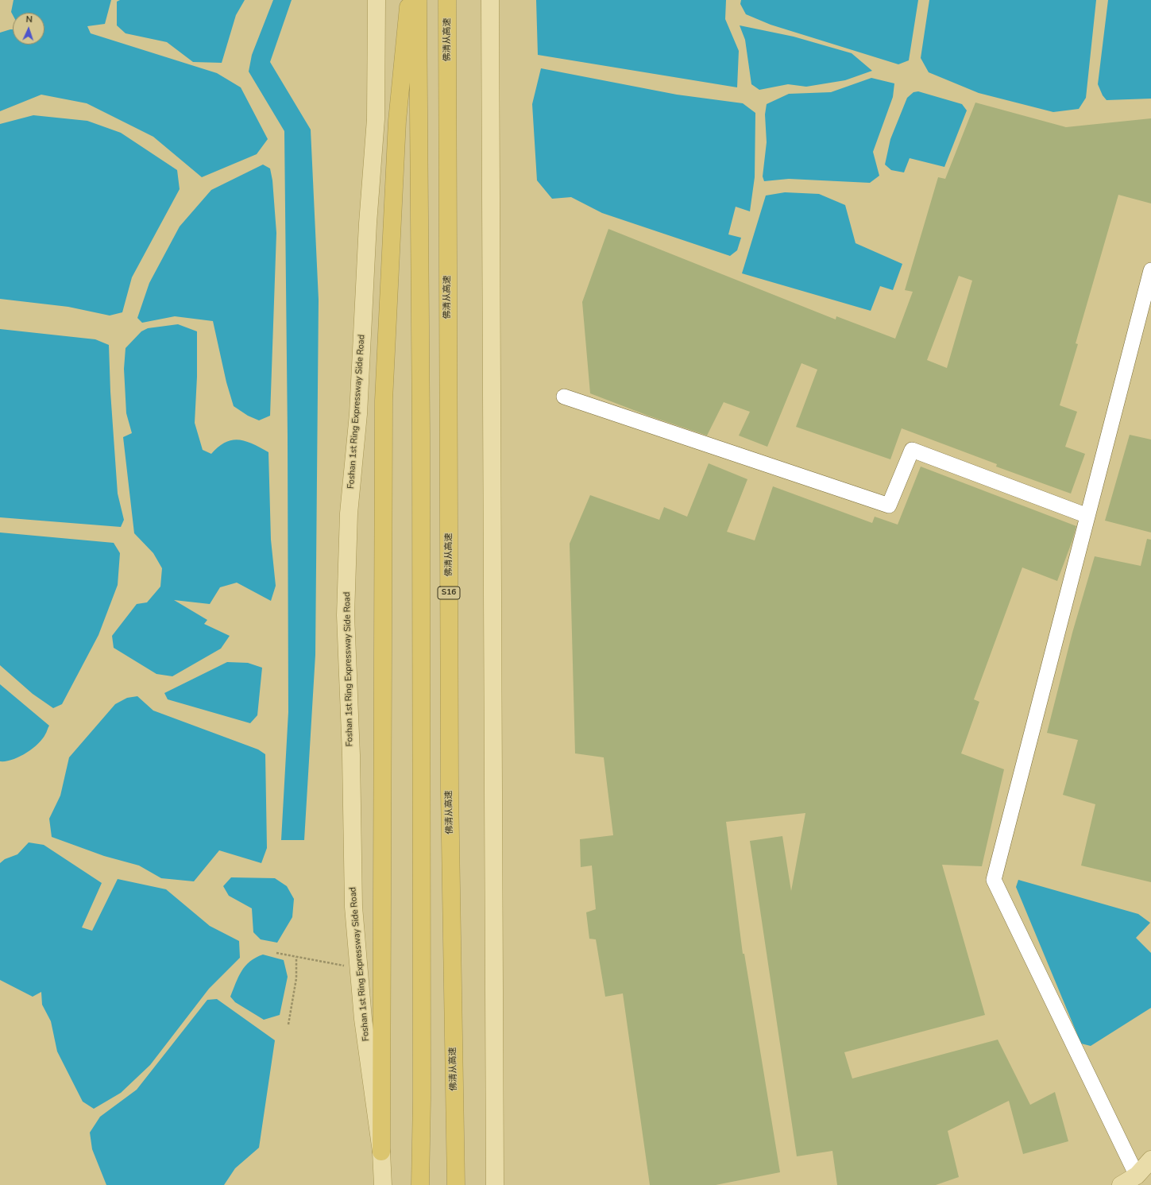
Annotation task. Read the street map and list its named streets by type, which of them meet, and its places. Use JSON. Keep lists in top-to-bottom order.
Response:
{
  "streets": {
    "highway": ["佛清从高速", "S16"],
    "main road": ["Foshan 1st Ring Expressway Side Road"]
  },
  "north": "top"
}
